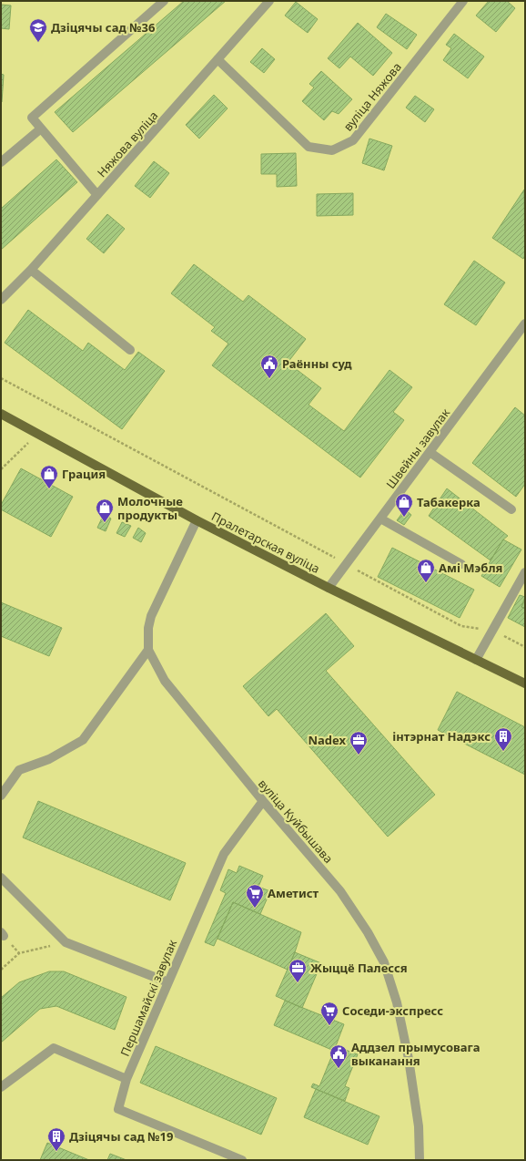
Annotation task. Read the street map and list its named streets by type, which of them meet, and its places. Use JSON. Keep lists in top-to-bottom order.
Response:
{
  "streets": {
    "main road": ["Пралетарская вуліца"],
    "street": [
      "вуліца Няжова",
      "Няжова вуліца",
      "Швейны завулак",
      "вуліца Куйбышава",
      "Першамайскі завулак"
    ]
  },
  "crossings": [
    ["вуліца Няжова", "Няжова вуліца"],
    ["Швейны завулак", "Пралетарская вуліца"],
    ["Пралетарская вуліца", "вуліца Куйбышава"],
    ["вуліца Куйбышава", "Першамайскі завулак"]
  ],
  "places": {
    "school or university": ["Дзіцячы сад №36"],
    "public building": ["Раённы суд", "Аддзел прымусовага выканання"],
    "shop": [
      "Грация",
      "Табакерка",
      "Молочные продукты",
      "Амі Мэбля"
    ],
    "building": ["інтэрнат Надэкс", "Дзіцячы сад №19"],
    "office": ["Nadex", "Жыццё Палесся"],
    "supermarket": ["Аметист", "Соседи-экспресс"]
  }
}
